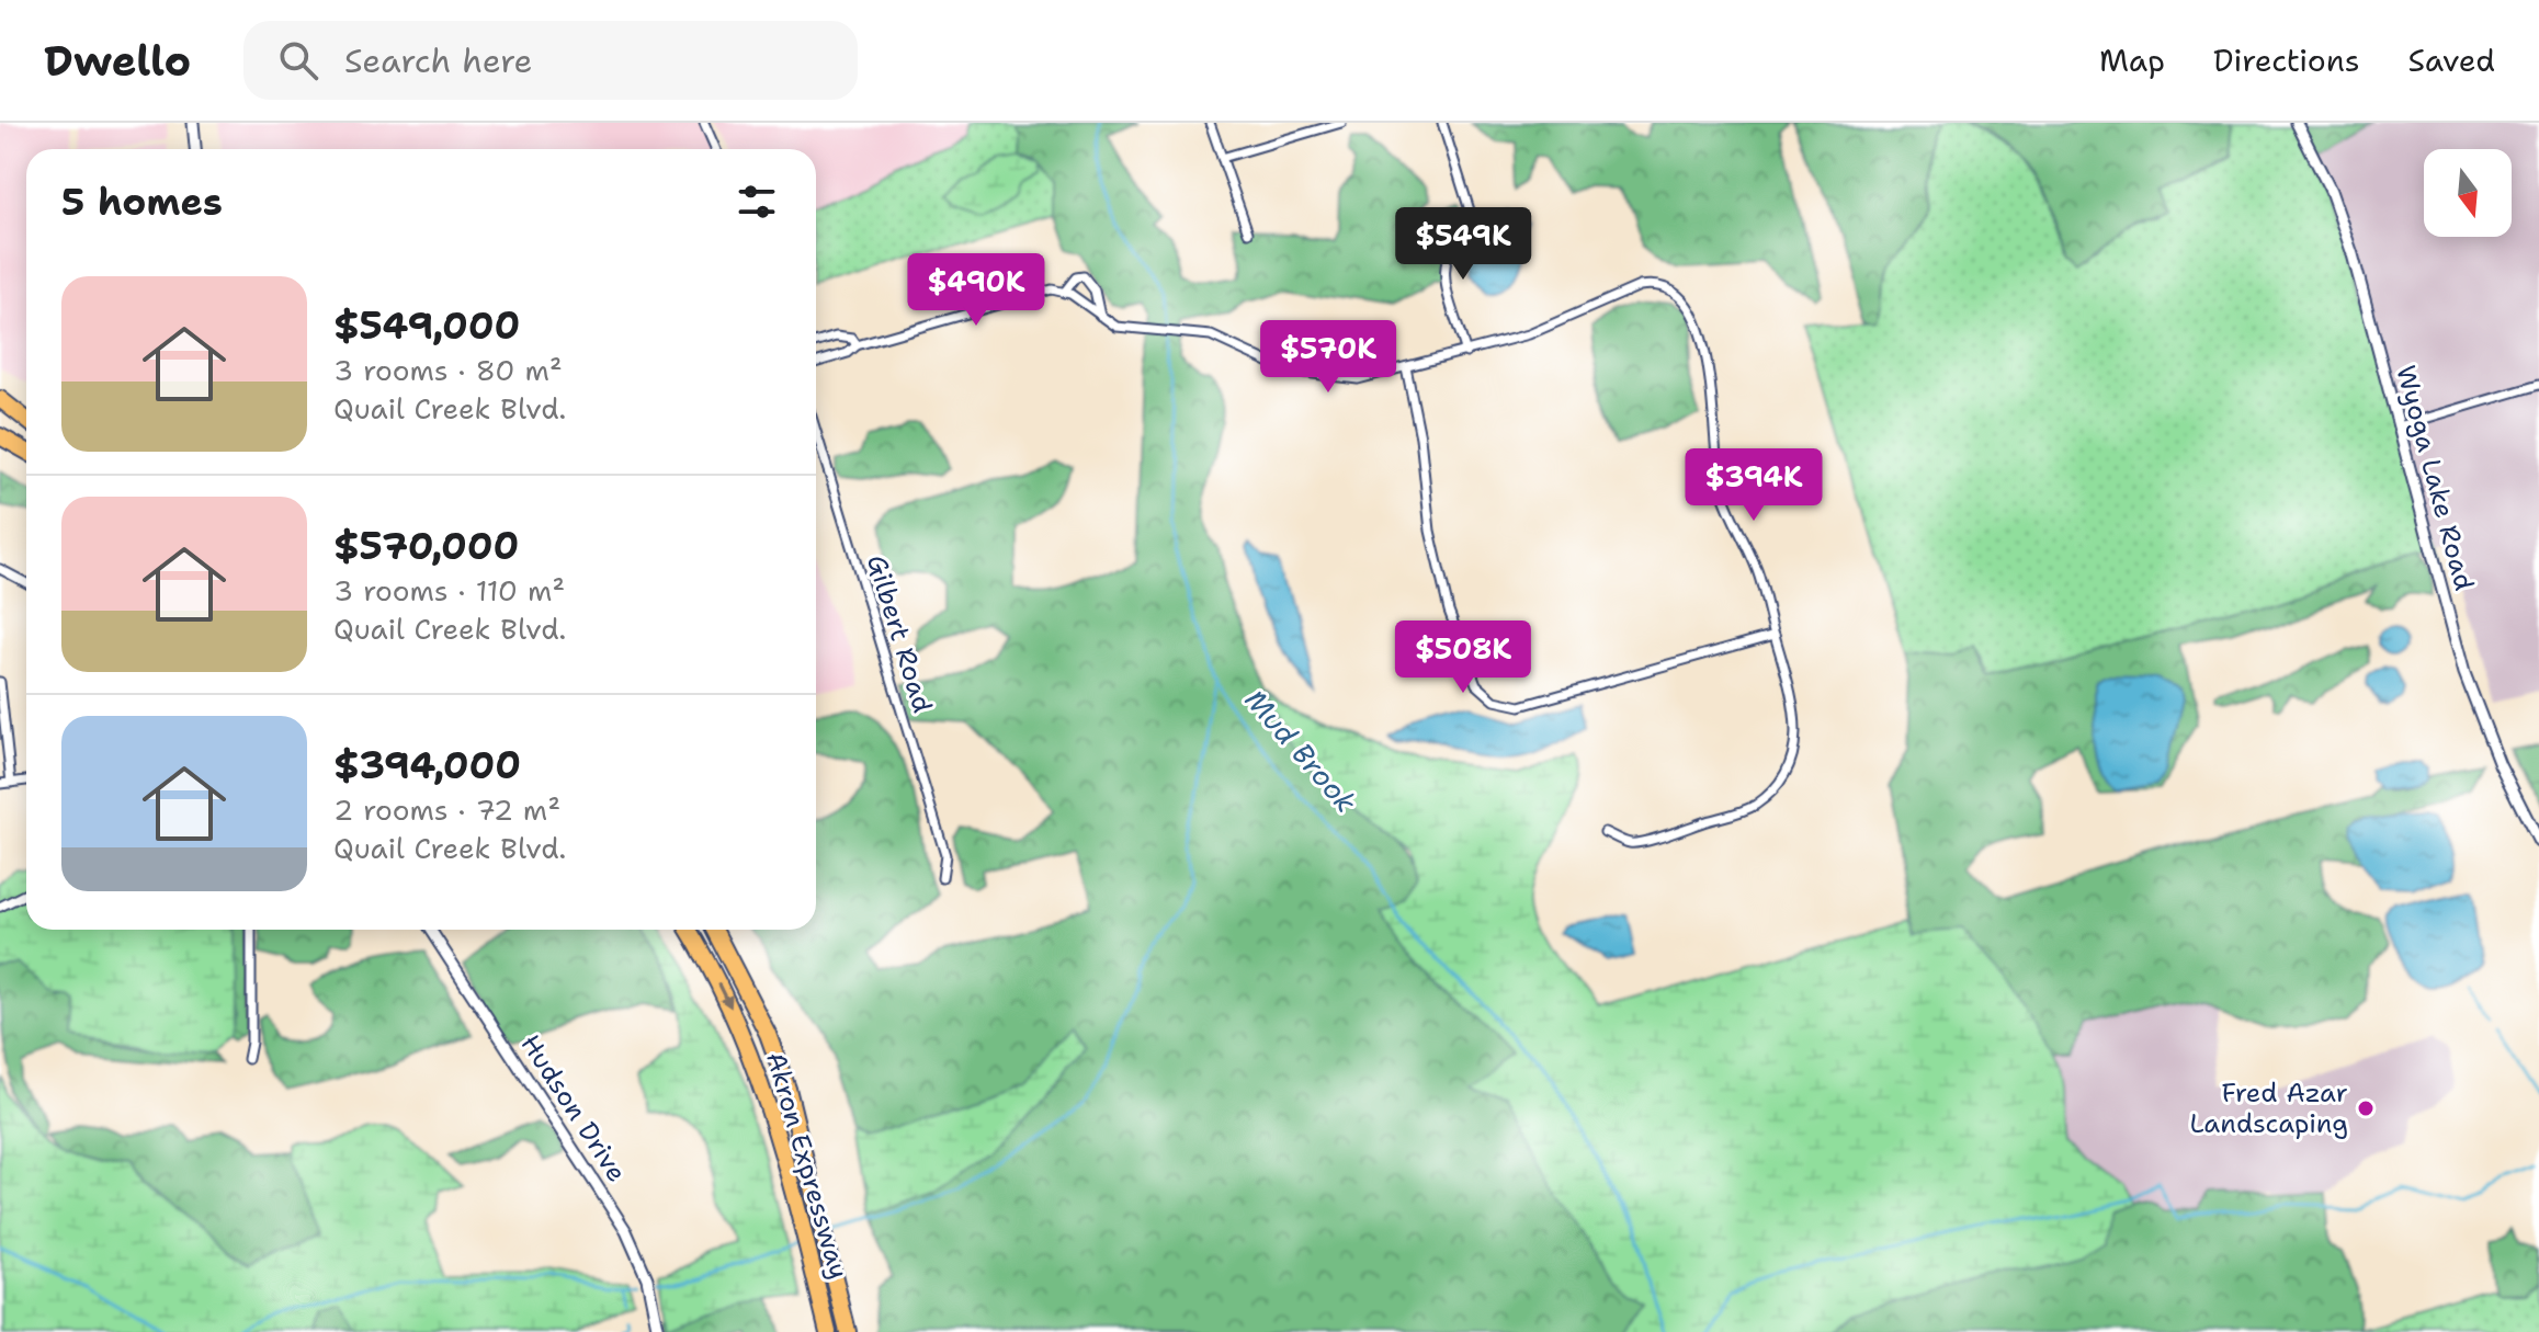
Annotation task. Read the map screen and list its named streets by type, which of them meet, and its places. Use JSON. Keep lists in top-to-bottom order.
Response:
{
  "streets": {
    "highway": ["Akron Expressway"],
    "street": ["Wyoga Lake Road", "Gilbert Road", "Hudson Drive"]
  },
  "water": ["Mud Brook"],
  "places": ["Fred Azar Landscaping"],
  "north": "bottom",
  "page": {
    "header": "Dwello",
    "search": "Search here",
    "nav": ["Map", "Directions", "Saved"],
    "heading": "5 homes",
    "price": [
      "$549K",
      "$490K",
      "$570K",
      "$394K",
      "$508K"
    ],
    "list": [
      {
        "name": "$549,000",
        "note": "3 rooms · 80 m² · Quail Creek Blvd."
      },
      {
        "name": "$570,000",
        "note": "3 rooms · 110 m² · Quail Creek Blvd."
      },
      {
        "name": "$394,000",
        "note": "2 rooms · 72 m² · Quail Creek Blvd."
      }
    ]
  }
}
